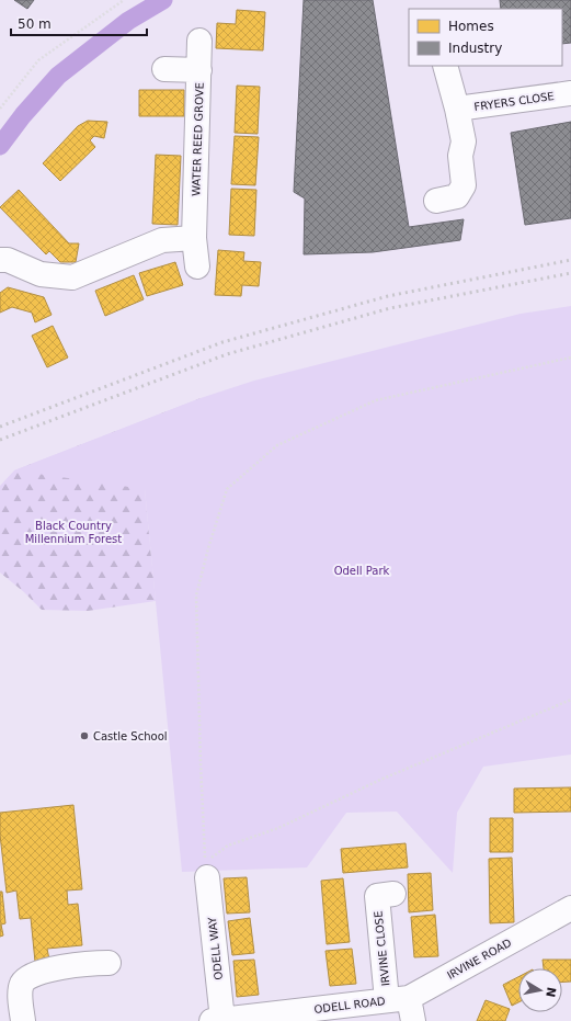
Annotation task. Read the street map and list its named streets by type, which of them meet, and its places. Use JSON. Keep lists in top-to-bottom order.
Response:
{
  "streets": {
    "street": [
      "FRYERS CLOSE",
      "WATER REED GROVE",
      "ODELL WAY",
      "IRVINE CLOSE",
      "IRVINE ROAD",
      "ODELL ROAD"
    ]
  },
  "crossings": [
    ["ODELL WAY", "ODELL ROAD"],
    ["IRVINE CLOSE", "IRVINE ROAD"],
    ["IRVINE CLOSE", "ODELL ROAD"],
    ["IRVINE ROAD", "ODELL ROAD"]
  ],
  "parks": ["Black Country Millennium Forest", "Odell Park"],
  "places": ["Castle School"],
  "legend": ["Homes", "Industry"],
  "scale_bar": "50 m",
  "north": "right"
}
